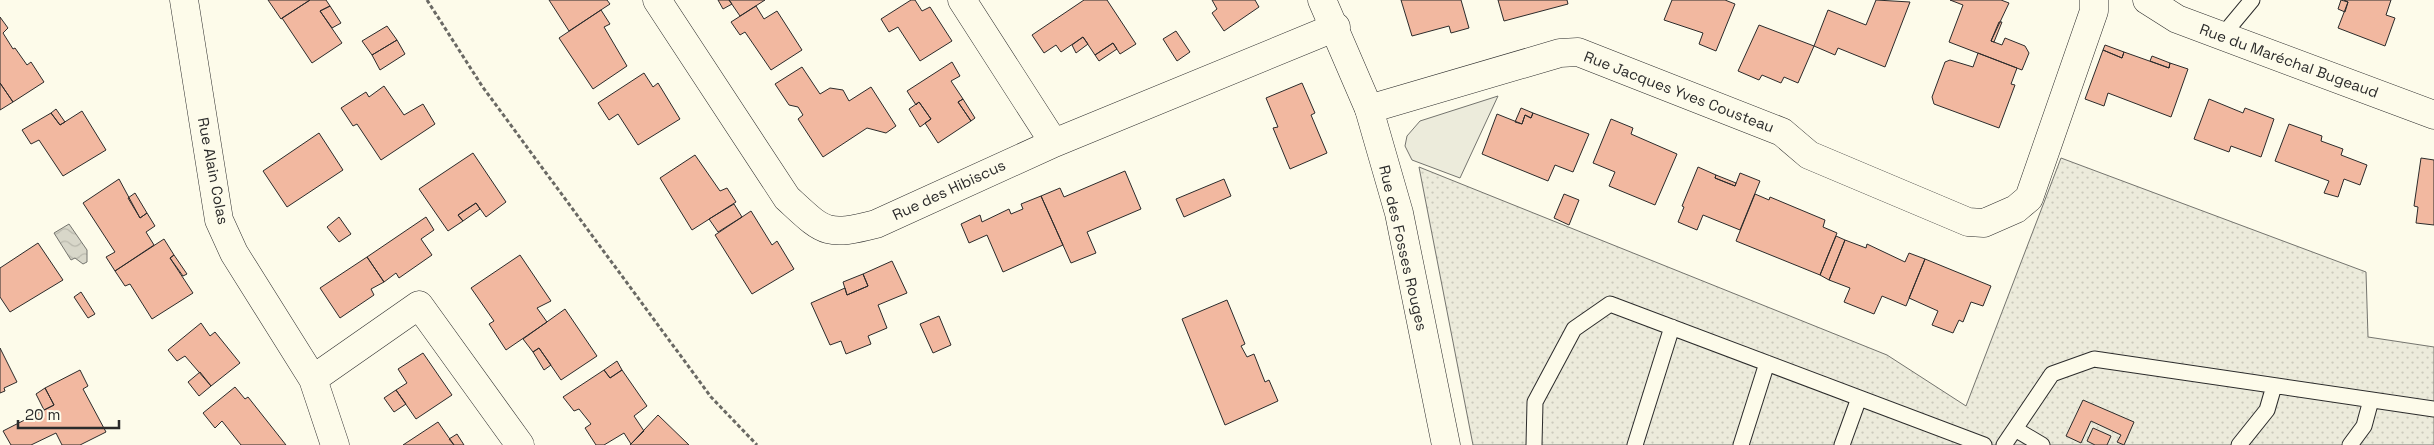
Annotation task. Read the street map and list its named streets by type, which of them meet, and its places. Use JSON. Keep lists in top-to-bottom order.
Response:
{
  "streets": {
    "street": [
      "Rue du Maréchal Bugeaud",
      "Rue Jacques Yves Cousteau",
      "Rue Alain Colas",
      "Rue des Hibiscus",
      "Rue des Fosses Rouges"
    ]
  },
  "crossings": [
    ["Rue Jacques Yves Cousteau", "Rue des Fosses Rouges"],
    ["Rue des Hibiscus", "Rue des Fosses Rouges"]
  ],
  "scale_bar": "20 m"
}
